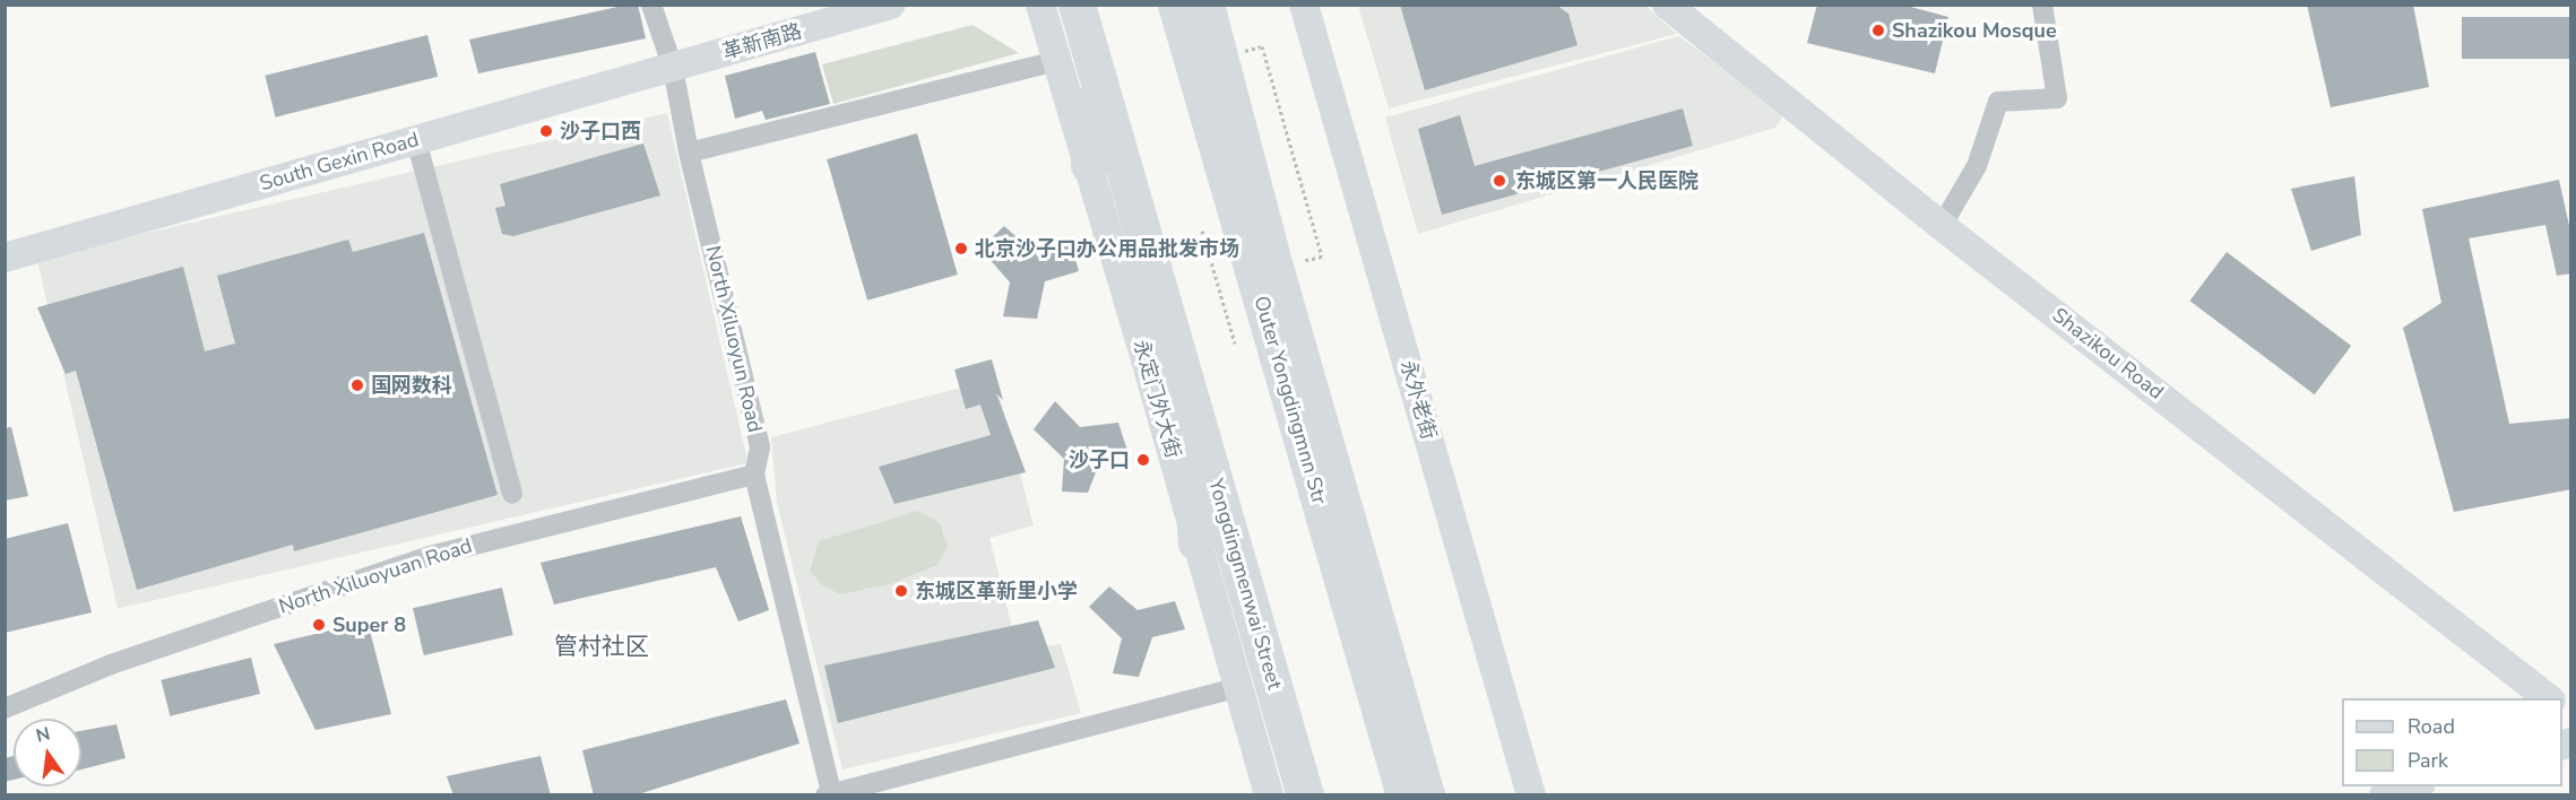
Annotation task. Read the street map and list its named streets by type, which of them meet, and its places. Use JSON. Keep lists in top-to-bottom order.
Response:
{
  "streets": {
    "highway": ["永定门外大街", "Outer Yongdingmnn Str", "Yongdingmenwai Street"],
    "street": [
      "革新南路",
      "South Gexin Road",
      "North Xiluoyun Road",
      "Shazikou Road",
      "永外老街",
      "North Xiluoyuan Road"
    ]
  },
  "crossings": [
    ["革新南路", "South Gexin Road"],
    ["革新南路", "North Xiluoyun Road"],
    ["South Gexin Road", "North Xiluoyun Road"],
    ["North Xiluoyun Road", "North Xiluoyuan Road"],
    ["永定门外大街", "Yongdingmenwai Street"]
  ],
  "districts": ["管村社区"],
  "places": [
    "Shazikou Mosque",
    "沙子口西",
    "东城区第一人民医院",
    "北京沙子口办公用品批发市场",
    "国网数科",
    "沙子口",
    "东城区革新里小学",
    "Super 8"
  ],
  "legend": ["Road", "Park"],
  "north": "top"
}
